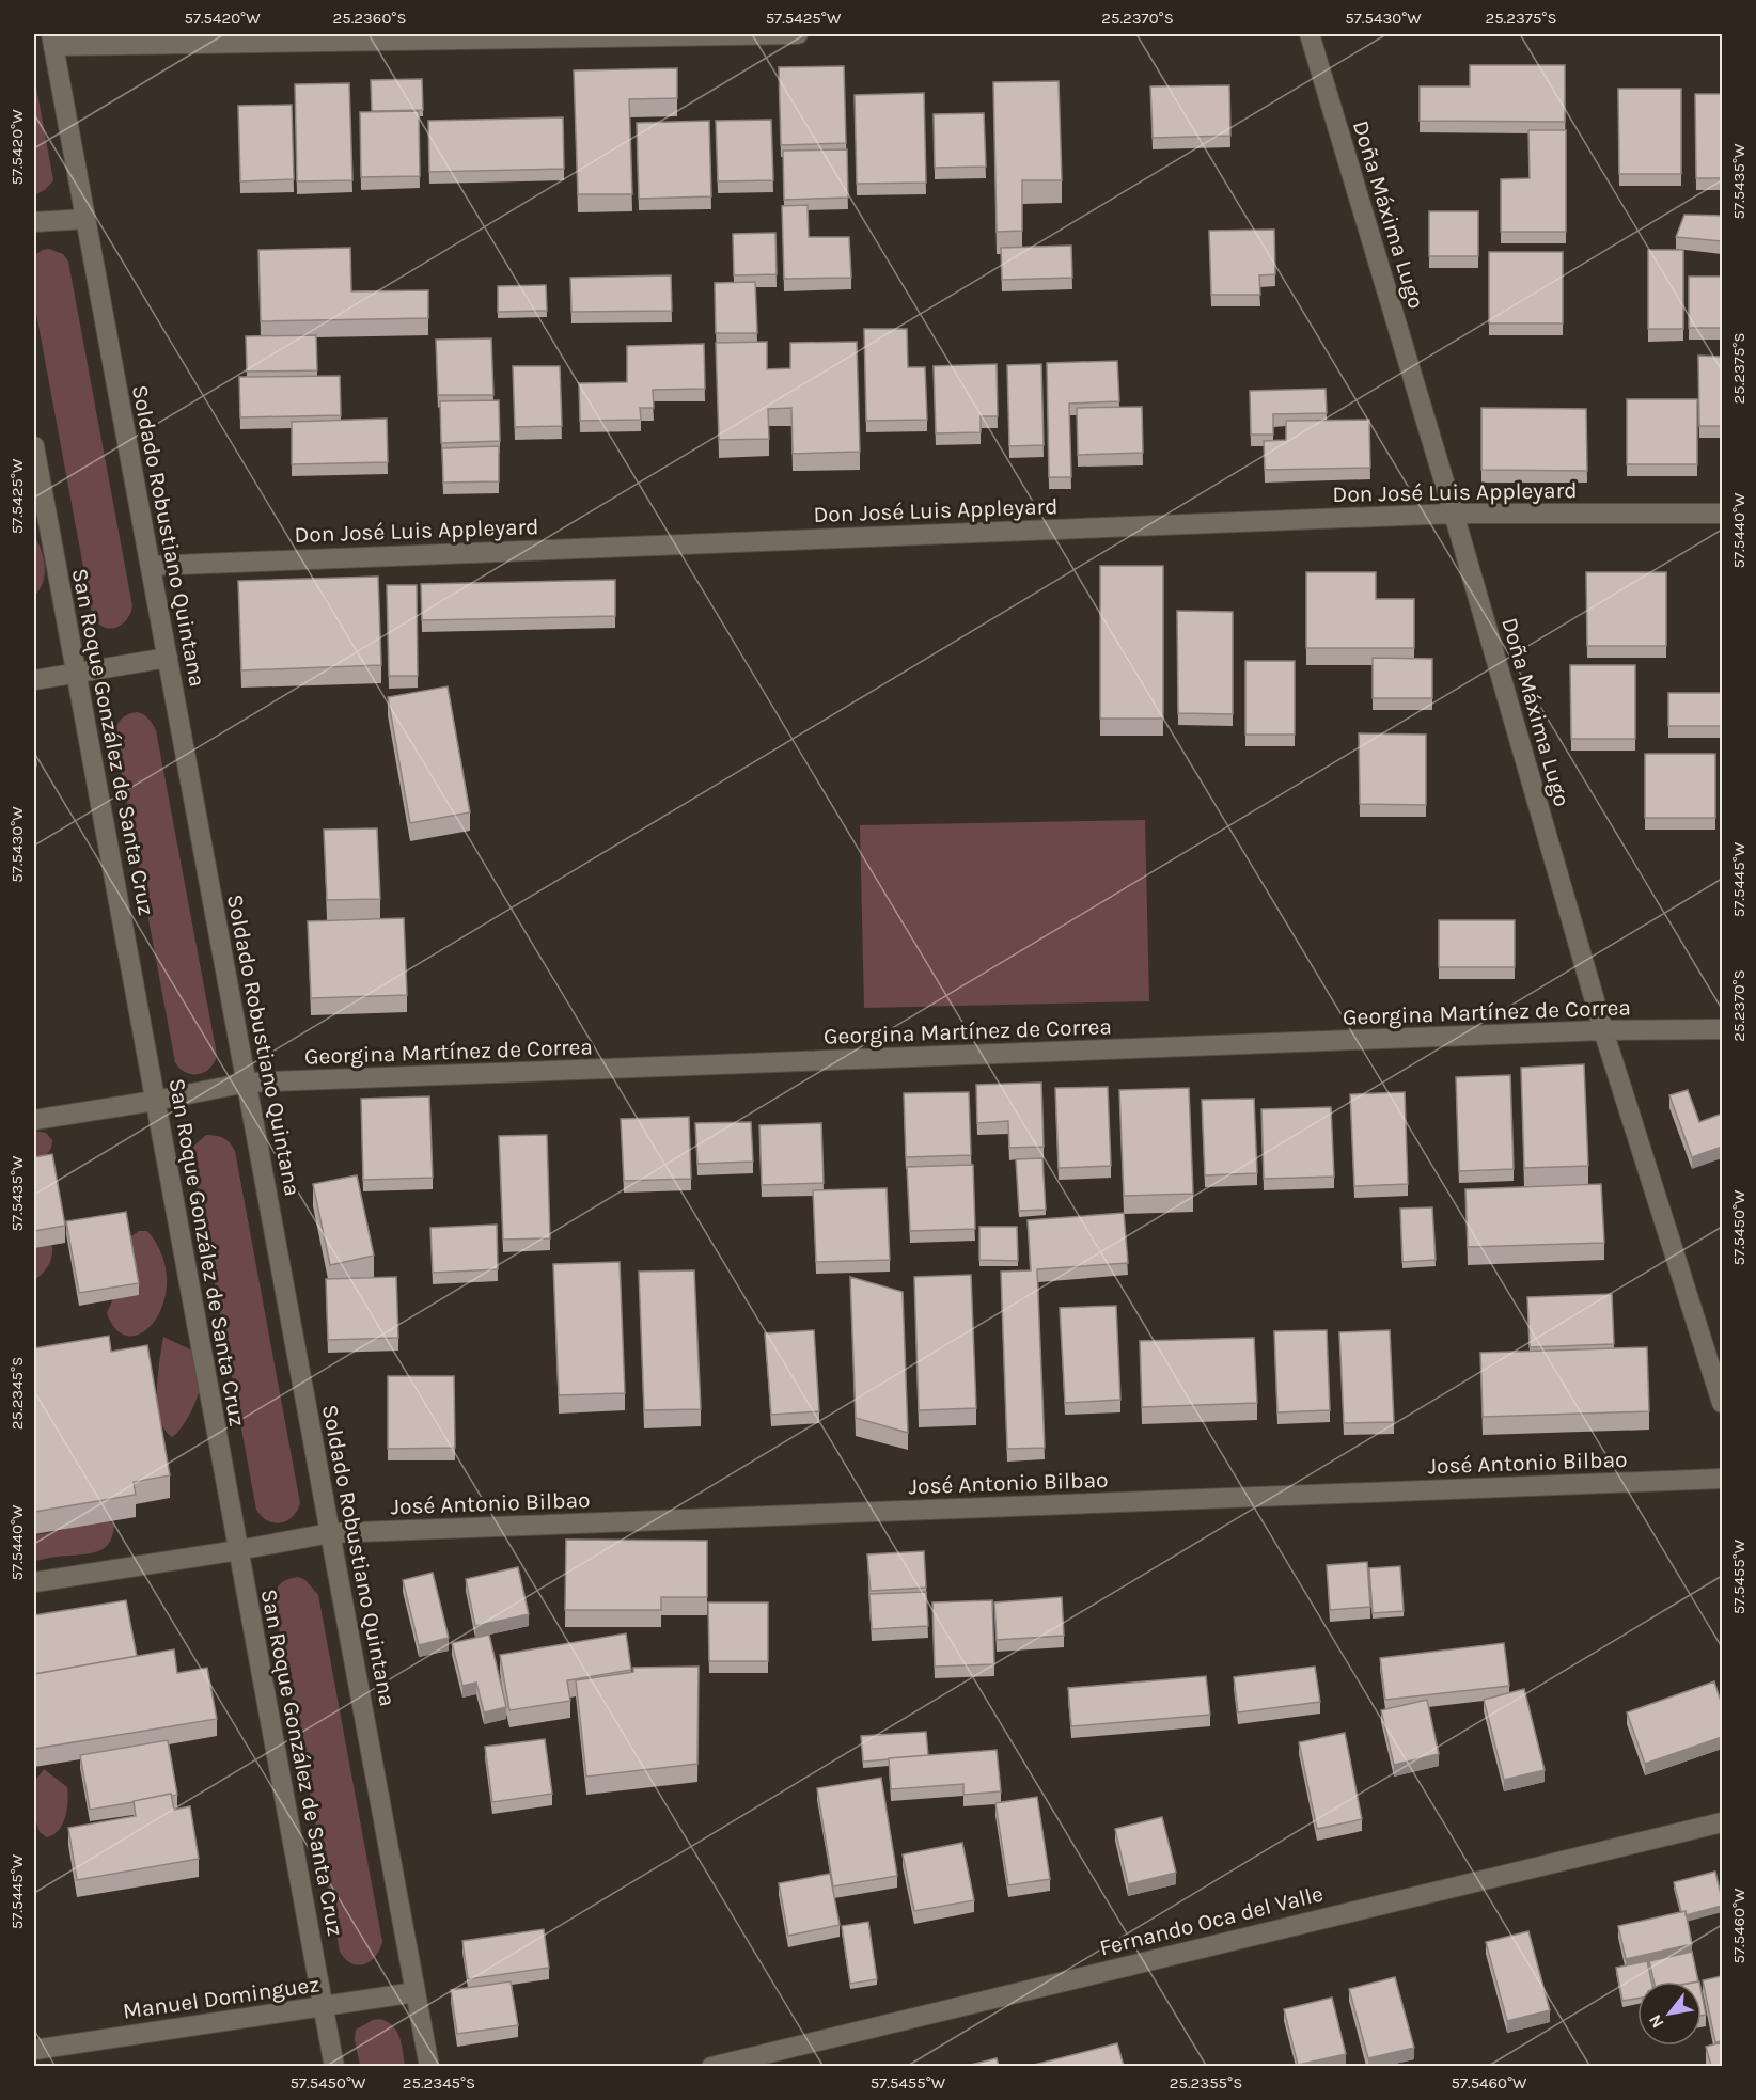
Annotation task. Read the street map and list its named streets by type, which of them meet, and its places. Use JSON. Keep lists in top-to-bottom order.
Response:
{
  "streets": {
    "street": [
      "Doña Máxima Lugo",
      "Don José Luis Appleyard",
      "Soldado Robustiano Quintana",
      "San Roque González de Santa Cruz",
      "Georgina Martínez de Correa",
      "José Antonio Bilbao",
      "Fernando Oca del Valle",
      "Manuel Dominguez"
    ]
  },
  "crossings": [
    ["Doña Máxima Lugo", "Don José Luis Appleyard"],
    ["Doña Máxima Lugo", "Georgina Martínez de Correa"],
    ["Don José Luis Appleyard", "Soldado Robustiano Quintana"],
    ["Soldado Robustiano Quintana", "Georgina Martínez de Correa"],
    ["Soldado Robustiano Quintana", "José Antonio Bilbao"],
    ["Soldado Robustiano Quintana", "Manuel Dominguez"],
    ["San Roque González de Santa Cruz", "Georgina Martínez de Correa"],
    ["San Roque González de Santa Cruz", "José Antonio Bilbao"],
    ["San Roque González de Santa Cruz", "Manuel Dominguez"]
  ],
  "north": "bottom left",
  "coordinates": [
    "57.5420°W",
    "25.2360°S",
    "57.5425°W",
    "25.2370°S",
    "57.5430°W",
    "25.2375°S",
    "57.5435°W",
    "57.5440°W",
    "57.5445°W",
    "57.5450°W",
    "25.2345°S",
    "57.5455°W",
    "57.5460°W",
    "25.2355°S"
  ]
}
